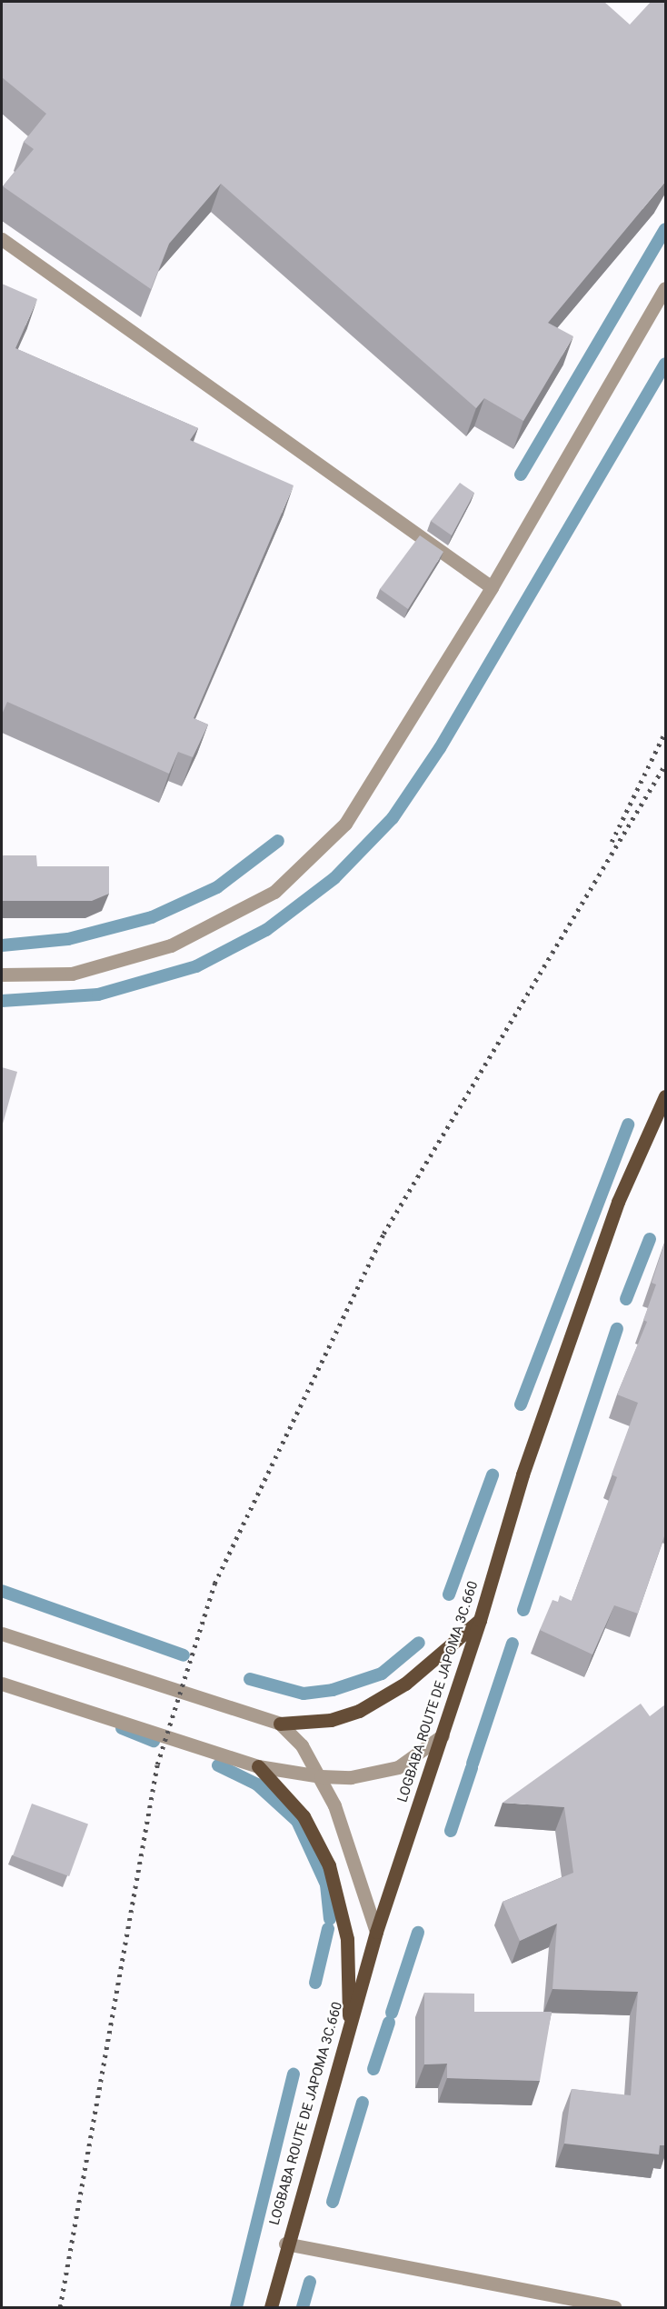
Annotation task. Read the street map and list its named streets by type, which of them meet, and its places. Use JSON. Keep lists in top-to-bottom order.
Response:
{
  "streets": {
    "main road": ["LOGBABA ROUTE DE JAPOMA 3C.660"]
  }
}
